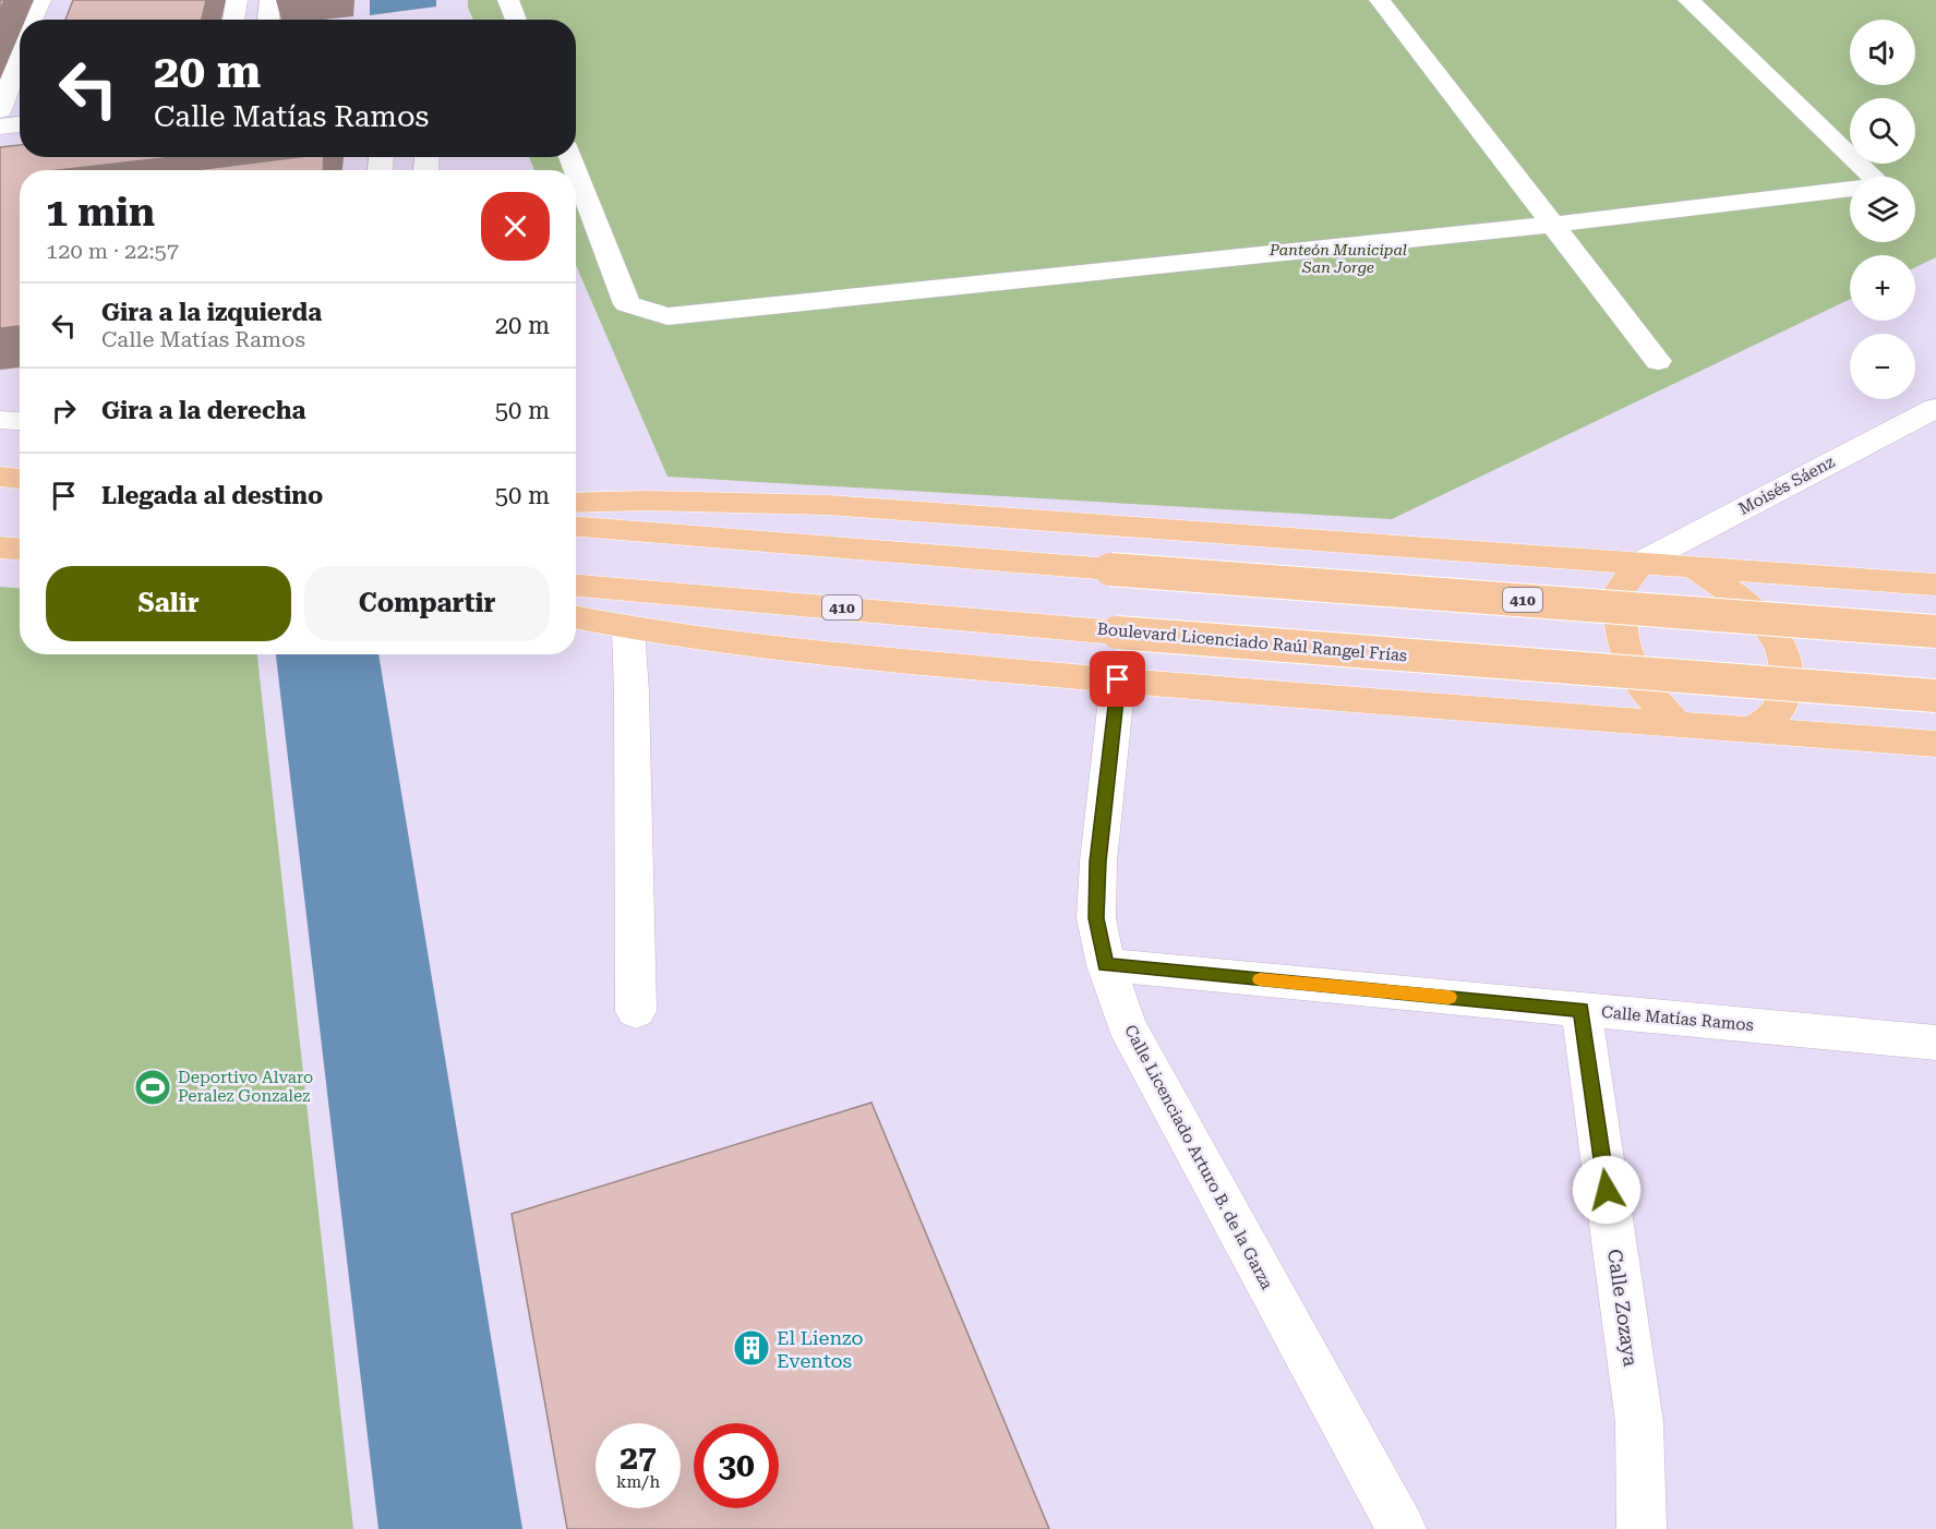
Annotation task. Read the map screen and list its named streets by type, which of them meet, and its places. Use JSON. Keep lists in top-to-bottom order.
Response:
{
  "streets": {
    "main road": ["410", "Boulevard Licenciado Raúl Rangel Frías"],
    "street": [
      "Moisés Sáenz",
      "Calle Matías Ramos",
      "Calle Licenciado Arturo B. de la Garza",
      "Calle Zozaya"
    ]
  },
  "crossings": [
    ["Calle Matías Ramos", "Calle Licenciado Arturo B. de la Garza"],
    ["Calle Matías Ramos", "Calle Zozaya"]
  ],
  "parks": ["Panteón Municipal San Jorge"],
  "places": {
    "sports": ["Deportivo Alvaro Peralez Gonzalez"],
    "building": ["El Lienzo Eventos"]
  },
  "page": {
    "map_buttons": ["+", "−"],
    "turn": ["20 m", "Calle Matías Ramos"],
    "heading": ["1 min", "120 m · 22:57"],
    "list": [
      {
        "name": "Gira a la izquierda",
        "note": "Calle Matías Ramos",
        "value": "20 m"
      },
      {
        "name": "Gira a la derecha",
        "value": "50 m"
      },
      {
        "name": "Llegada al destino",
        "value": "50 m"
      }
    ],
    "buttons": ["Salir", "Compartir"],
    "speed": "27 km/h",
    "limit": "30"
  }
}
